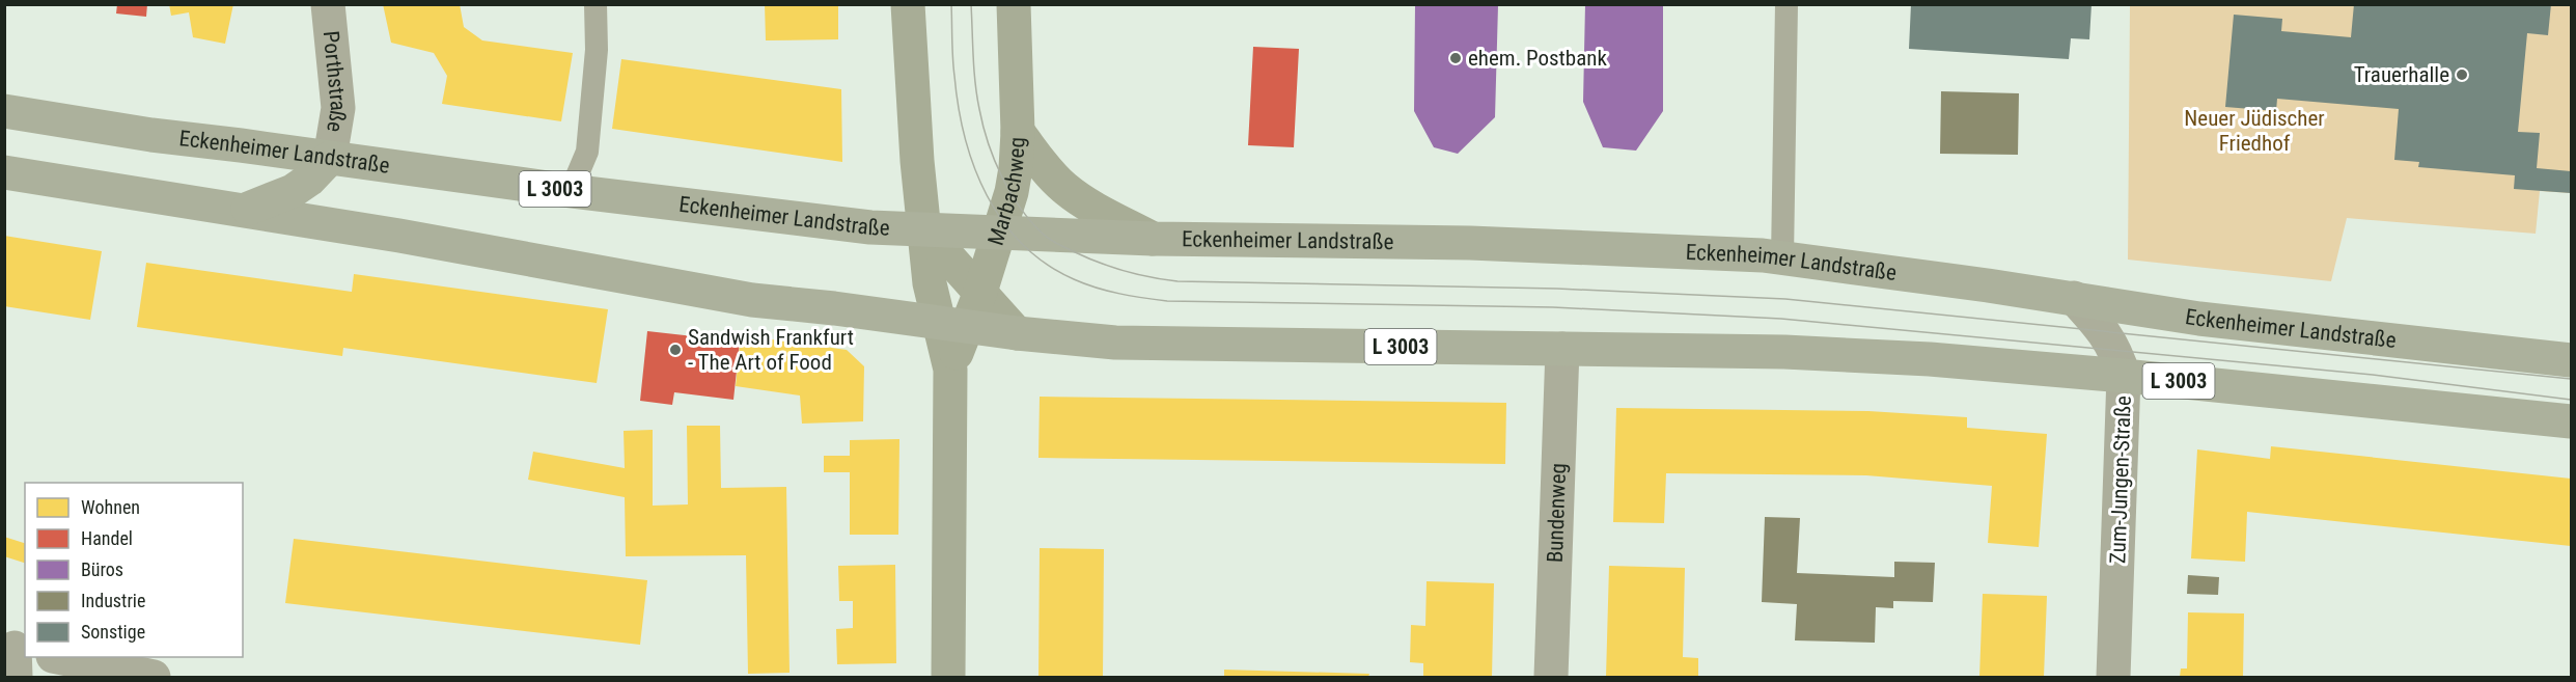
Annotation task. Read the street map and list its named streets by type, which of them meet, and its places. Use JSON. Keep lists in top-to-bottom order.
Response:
{
  "streets": {
    "main road": ["Eckenheimer Landstraße", "L 3003", "Marbachweg"],
    "street": ["Porthstraße", "Zum-Jungen-Straße", "Bundenweg"]
  },
  "crossings": [
    ["Porthstraße", "Eckenheimer Landstraße"],
    ["Eckenheimer Landstraße", "Marbachweg"],
    ["Eckenheimer Landstraße", "Zum-Jungen-Straße"],
    ["L 3003", "Marbachweg"],
    ["L 3003", "Zum-Jungen-Straße"],
    ["L 3003", "Bundenweg"]
  ],
  "parks": ["Neuer Jüdischer Friedhof"],
  "places": ["ehem. Postbank", "Trauerhalle", "Sandwish Frankfurt - The Art of Food"],
  "legend": [
    "Wohnen",
    "Handel",
    "Büros",
    "Industrie",
    "Sonstige"
  ]
}
